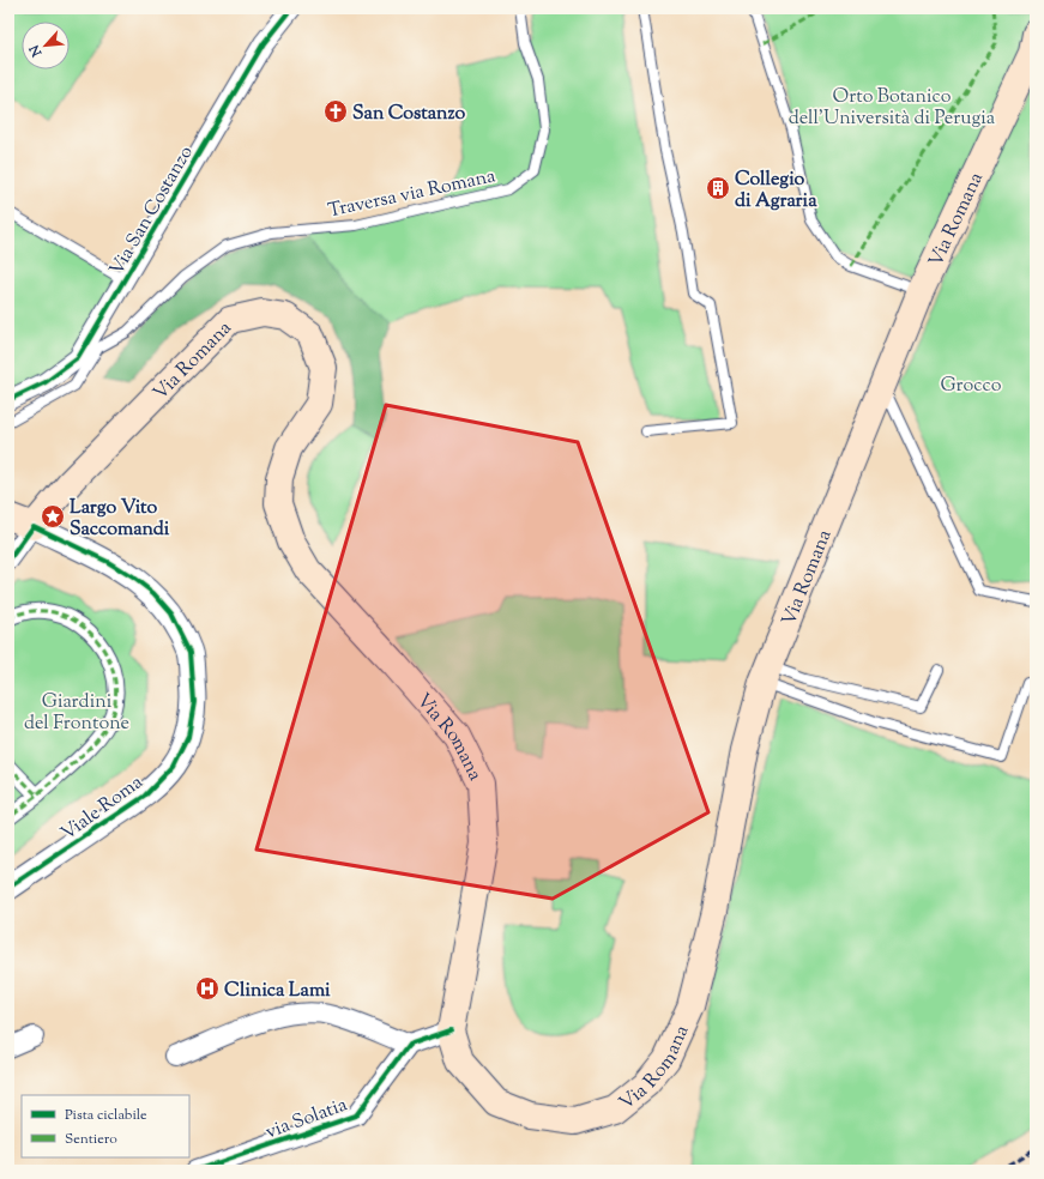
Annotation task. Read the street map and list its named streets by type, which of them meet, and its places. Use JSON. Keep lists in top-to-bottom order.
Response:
{
  "streets": {
    "main road": ["Via Romana"],
    "street": ["Via San Costanzo", "Viale Roma", "via Solatia"],
    "lane": ["Traversa via Romana"]
  },
  "crossings": [
    ["Traversa via Romana", "Via San Costanzo"],
    ["Via Romana", "Viale Roma"]
  ],
  "parks": ["Orto Botanico dell'Università di Perugia", "Grocco", "Giardini del Frontone"],
  "places": {
    "church": ["San Costanzo"],
    "building": ["Collegio di Agraria"],
    "place": ["Largo Vito Saccomandi"],
    "hospital": ["Clinica Lami"]
  },
  "legend": ["Pista ciclabile", "Sentiero"],
  "north": "bottom left"
}
